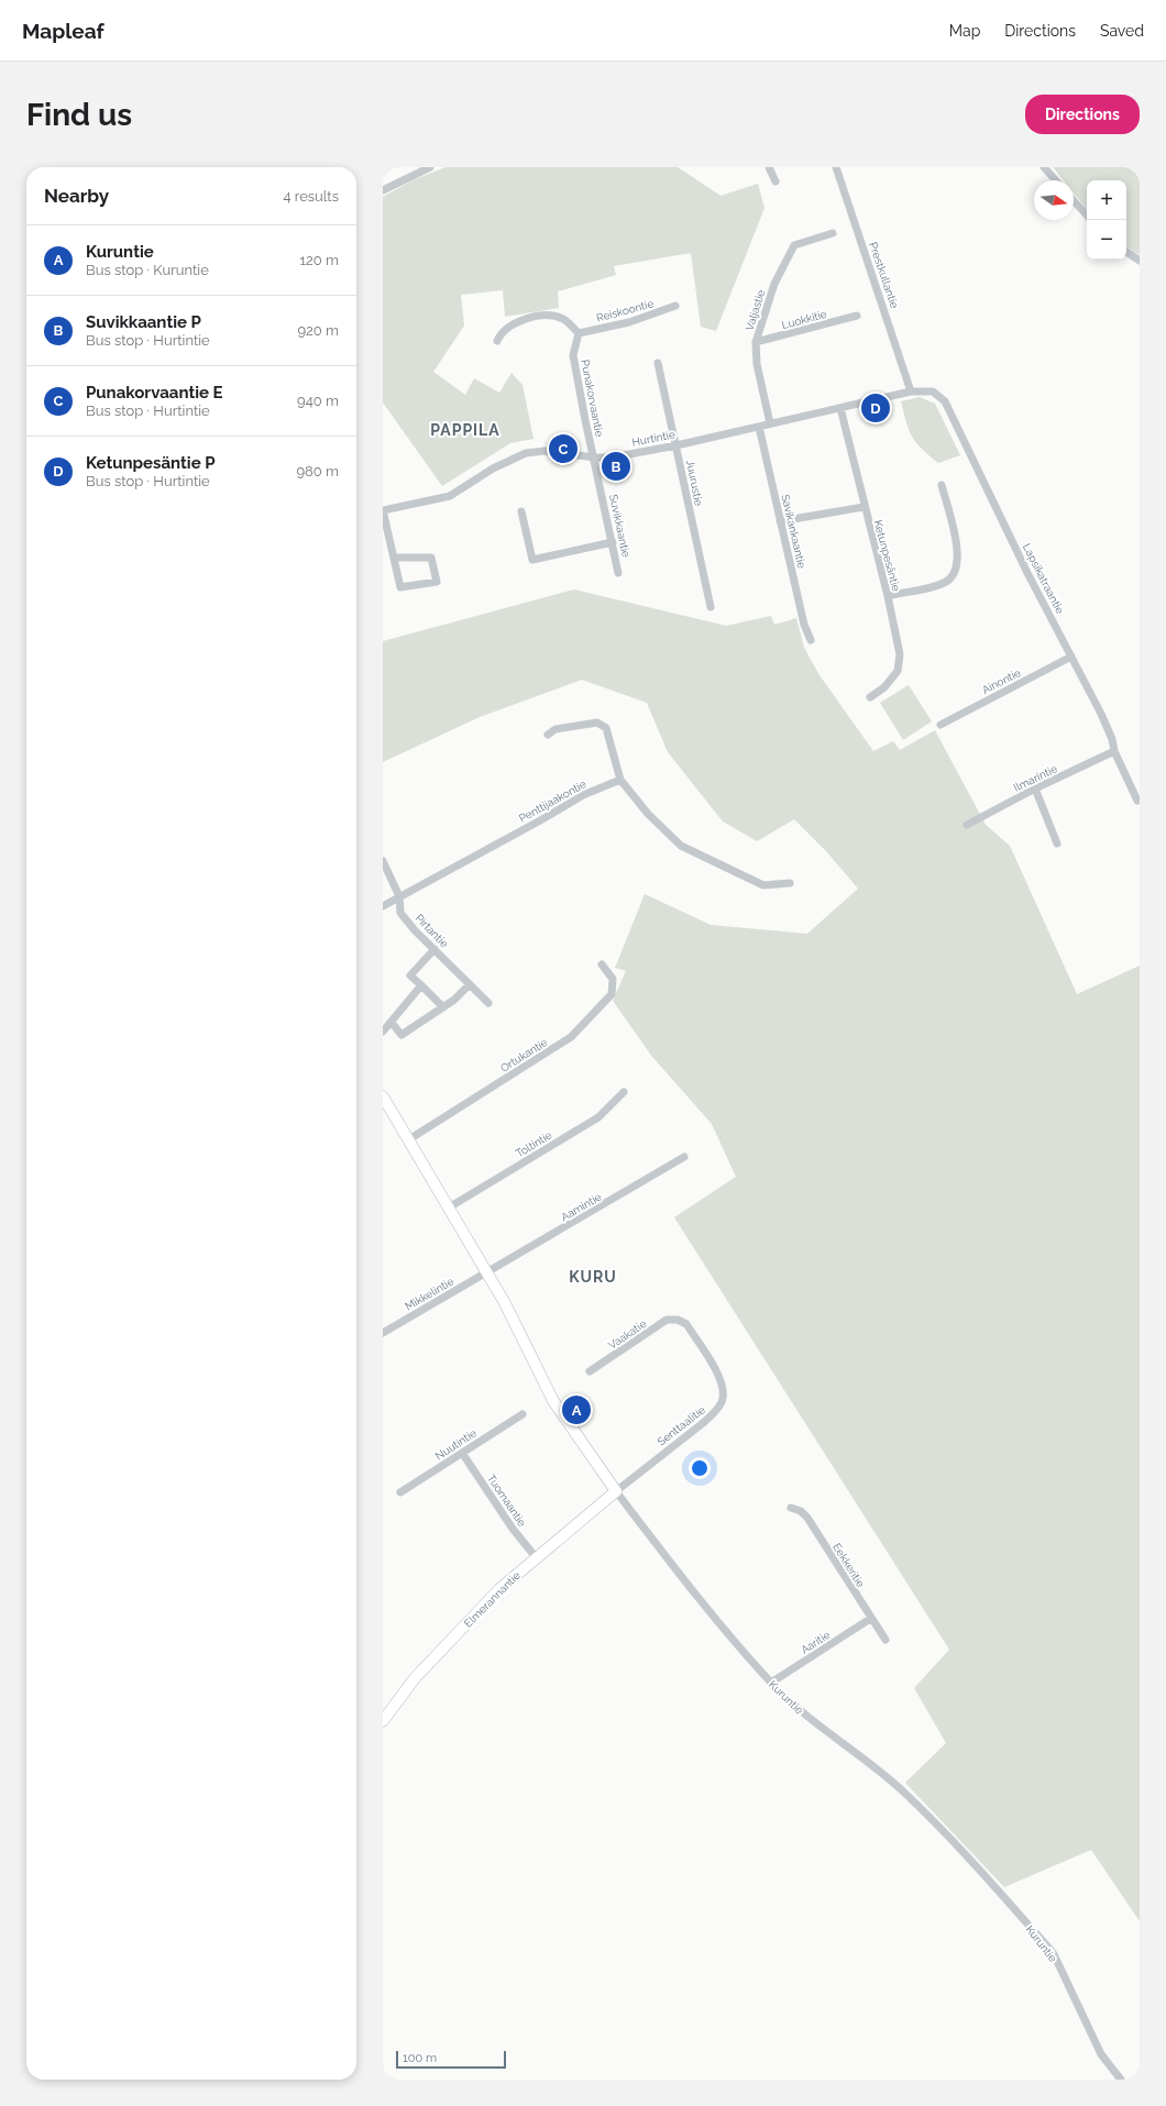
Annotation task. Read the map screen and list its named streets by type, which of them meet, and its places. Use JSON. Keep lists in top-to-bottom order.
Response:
{
  "streets": {
    "street": [
      "Prestkullantie",
      "Reiskoontie",
      "Valjastie",
      "Luokkitie",
      "Punakorvaantie",
      "Hurtintie",
      "Juurustie",
      "Suvikkaantie",
      "Savikankaantie",
      "Ketunpesäntie",
      "Lapsikatraantie",
      "Ainontie",
      "Ilmarintie",
      "Penttijaakontie",
      "Pirtantie",
      "Ortukantie",
      "Toltintie",
      "Aamintie",
      "Mikkelintie",
      "Vaakatie",
      "Senttaalitie",
      "Nuutintie",
      "Tuomaantie",
      "Eekkeritie",
      "Elmerannantie",
      "Aaritie",
      "Kuruntie"
    ]
  },
  "crossings": [
    ["Prestkullantie", "Hurtintie"],
    ["Prestkullantie", "Lapsikatraantie"],
    ["Reiskoontie", "Punakorvaantie"],
    ["Valjastie", "Luokkitie"],
    ["Valjastie", "Hurtintie"],
    ["Punakorvaantie", "Hurtintie"],
    ["Punakorvaantie", "Suvikkaantie"],
    ["Hurtintie", "Juurustie"],
    ["Hurtintie", "Suvikkaantie"],
    ["Hurtintie", "Savikankaantie"],
    ["Hurtintie", "Ketunpesäntie"],
    ["Hurtintie", "Lapsikatraantie"],
    ["Lapsikatraantie", "Ainontie"],
    ["Lapsikatraantie", "Ilmarintie"],
    ["Penttijaakontie", "Pirtantie"],
    ["Ortukantie", "Kuruntie"],
    ["Toltintie", "Kuruntie"],
    ["Aamintie", "Mikkelintie"],
    ["Aamintie", "Kuruntie"],
    ["Mikkelintie", "Kuruntie"],
    ["Vaakatie", "Senttaalitie"],
    ["Senttaalitie", "Elmerannantie"],
    ["Senttaalitie", "Kuruntie"],
    ["Nuutintie", "Tuomaantie"],
    ["Tuomaantie", "Elmerannantie"],
    ["Eekkeritie", "Aaritie"],
    ["Elmerannantie", "Kuruntie"],
    ["Aaritie", "Kuruntie"]
  ],
  "districts": ["PAPPILA", "KURU"],
  "scale_bar": "100 m",
  "north": "right",
  "page": {
    "header": "Mapleaf",
    "nav": ["Map", "Directions", "Saved"],
    "buttons": "Directions",
    "title": "Find us",
    "heading": ["Nearby", "4 results"],
    "map_buttons": ["+", "−"],
    "list": [
      {
        "mark": "A",
        "name": "Kuruntie",
        "note": "Bus stop · Kuruntie",
        "value": "120 m"
      },
      {
        "mark": "B",
        "name": "Suvikkaantie P",
        "note": "Bus stop · Hurtintie",
        "value": "920 m"
      },
      {
        "mark": "C",
        "name": "Punakorvaantie E",
        "note": "Bus stop · Hurtintie",
        "value": "940 m"
      },
      {
        "mark": "D",
        "name": "Ketunpesäntie P",
        "note": "Bus stop · Hurtintie",
        "value": "980 m"
      }
    ],
    "pins": [
      "D",
      "C",
      "B",
      "A"
    ],
    "scale": "100 m"
  }
}
